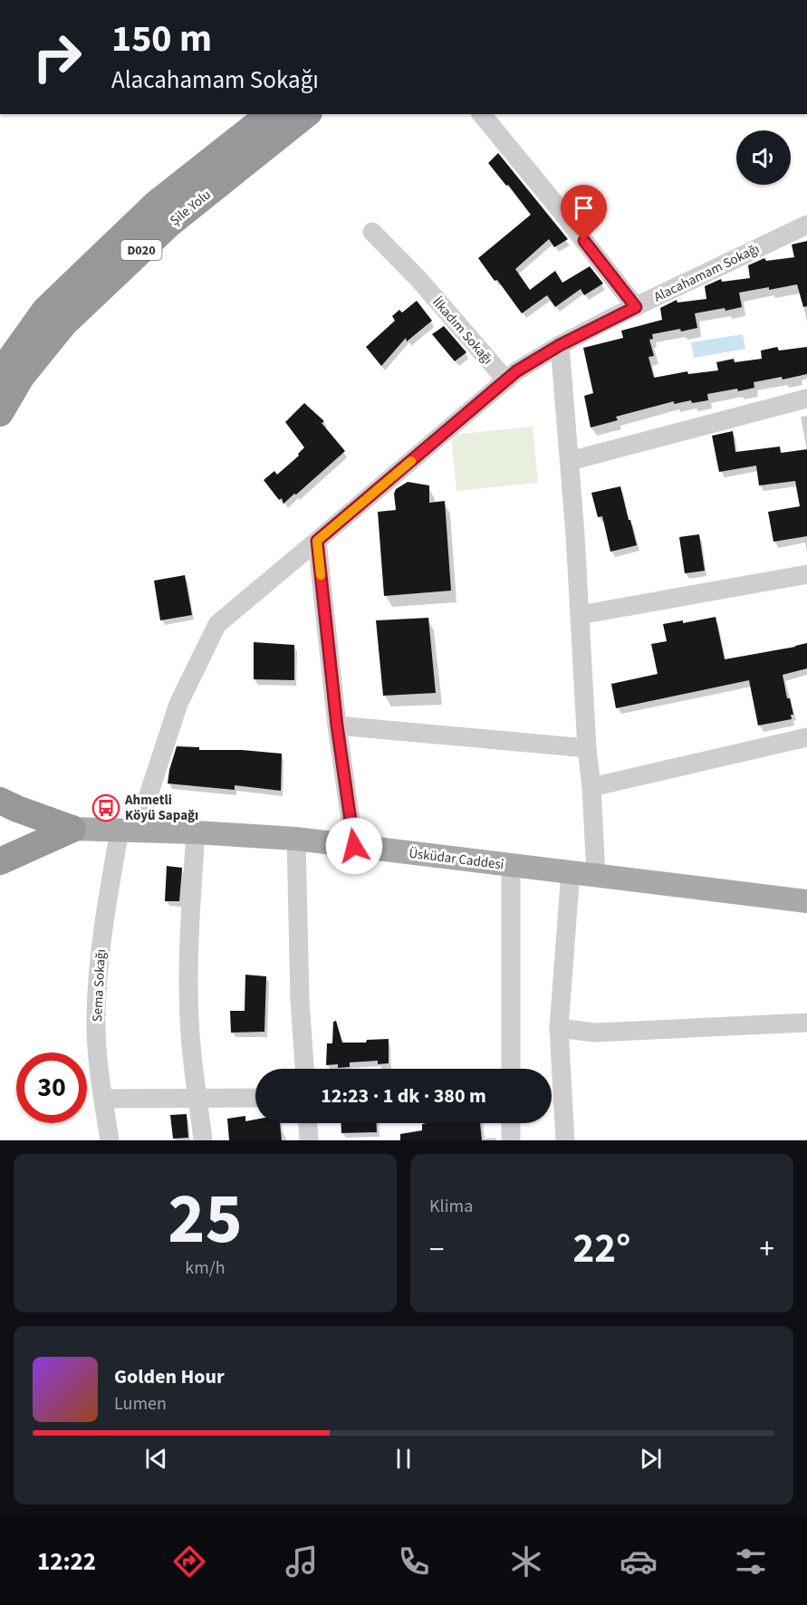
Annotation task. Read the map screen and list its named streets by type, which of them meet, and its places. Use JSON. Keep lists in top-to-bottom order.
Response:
{
  "streets": {
    "highway": ["Şile Yolu", "D020", "Üsküdar Caddesi"],
    "street": ["Alacahamam Sokağı", "İlkadım Sokağı", "Sema Sokağı"]
  },
  "crossings": [
    ["Alacahamam Sokağı", "İlkadım Sokağı"],
    ["Alacahamam Sokağı", "Üsküdar Caddesi"],
    ["Alacahamam Sokağı", "Sema Sokağı"],
    ["Üsküdar Caddesi", "Sema Sokağı"]
  ],
  "places": {
    "bus stop": ["Ahmetli Köyü Sapağı"]
  },
  "page": {
    "turn": ["150 m", "Alacahamam Sokağı"],
    "limit": "30",
    "trip": "12:23 · 1 dk · 380 m",
    "tile": [
      ["25", "km/h"],
      "Klima"
    ],
    "heat": ["−", "22°", "+"],
    "song": ["Golden Hour", "Lumen"],
    "tabs": "12:22"
  }
}
